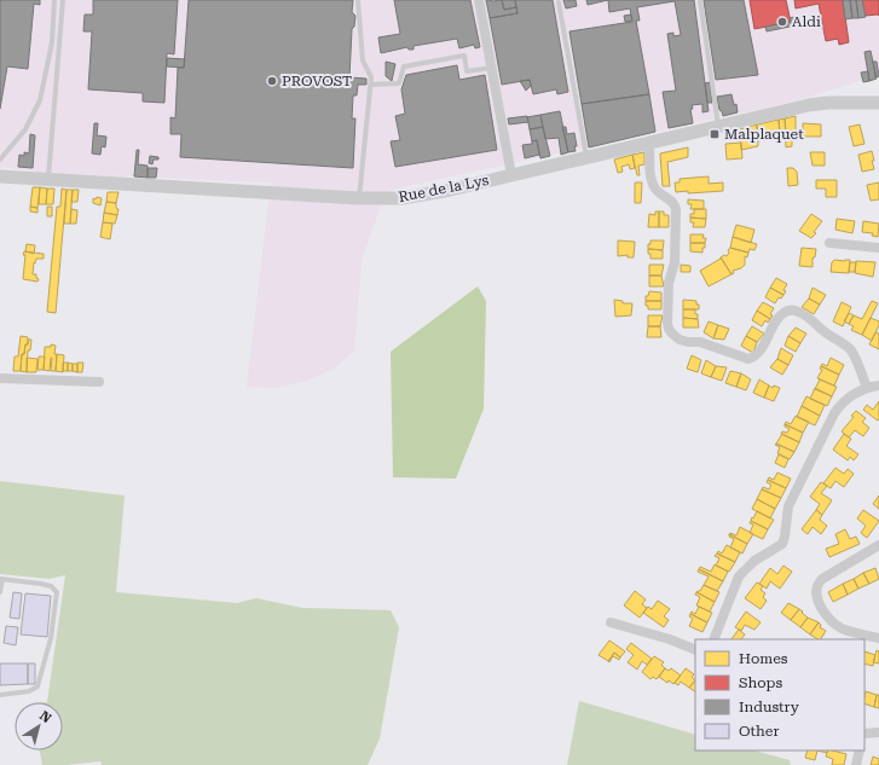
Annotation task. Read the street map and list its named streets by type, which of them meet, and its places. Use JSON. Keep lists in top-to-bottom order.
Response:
{
  "streets": {
    "main road": ["Rue de la Lys"]
  },
  "places": {
    "other": ["Aldi", "PROVOST"],
    "transit": ["Malplaquet"]
  },
  "legend": [
    "Homes",
    "Shops",
    "Industry",
    "Other"
  ],
  "north": "top right"
}
